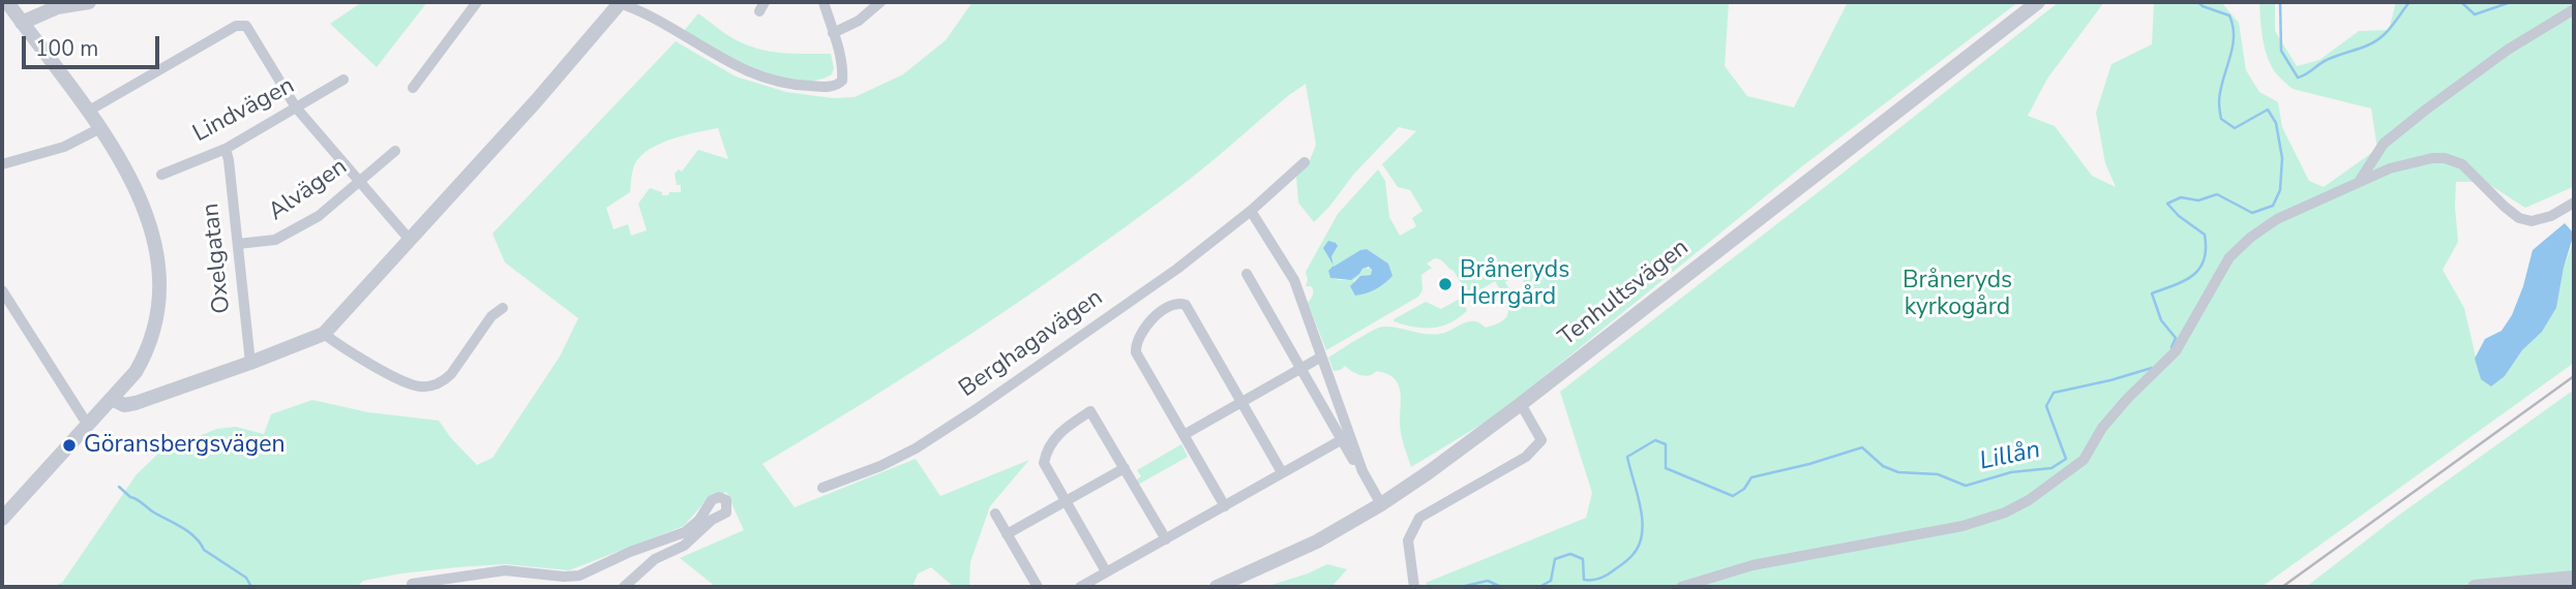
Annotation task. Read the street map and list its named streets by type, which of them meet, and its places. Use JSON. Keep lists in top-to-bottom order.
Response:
{
  "streets": {
    "street": [
      "Lindvägen",
      "Alvägen",
      "Oxelgatan",
      "Tenhultsvägen",
      "Berghagavägen"
    ]
  },
  "crossings": [
    ["Lindvägen", "Oxelgatan"],
    ["Alvägen", "Oxelgatan"]
  ],
  "water": ["Lillån"],
  "parks": ["Bråneryds kyrkogård"],
  "places": ["Bråneryds Herrgård", "Göransbergsvägen"],
  "scale_bar": "100 m"
}
